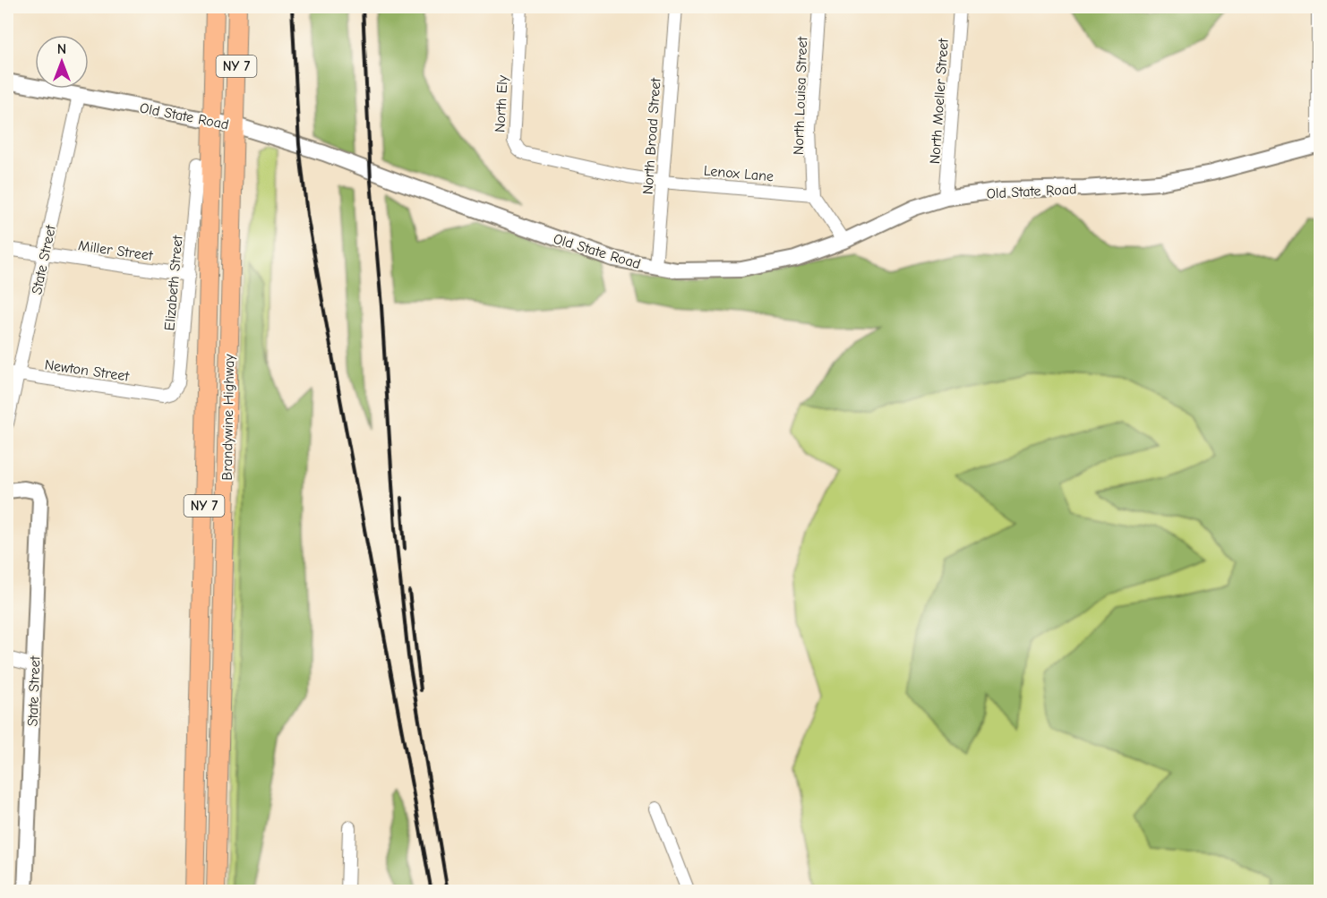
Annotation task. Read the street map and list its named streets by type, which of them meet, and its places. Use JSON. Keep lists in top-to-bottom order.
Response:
{
  "streets": {
    "main road": ["NY 7", "Brandywine Highway"],
    "street": [
      "North Louisa Street",
      "North Moeller Street",
      "North Ely",
      "Old State Road",
      "North Broad Street",
      "Lenox Lane",
      "Miller Street",
      "State Street",
      "Elizabeth Street",
      "Newton Street"
    ]
  },
  "crossings": [
    ["North Louisa Street", "Lenox Lane"],
    ["North Moeller Street", "Old State Road"],
    ["North Ely", "North Broad Street"],
    ["North Ely", "Lenox Lane"],
    ["Old State Road", "North Broad Street"],
    ["Old State Road", "State Street"],
    ["Old State Road", "Brandywine Highway"],
    ["North Broad Street", "Lenox Lane"],
    ["Miller Street", "State Street"],
    ["Miller Street", "Elizabeth Street"],
    ["State Street", "Newton Street"],
    ["Elizabeth Street", "Newton Street"]
  ],
  "north": "top"
}
